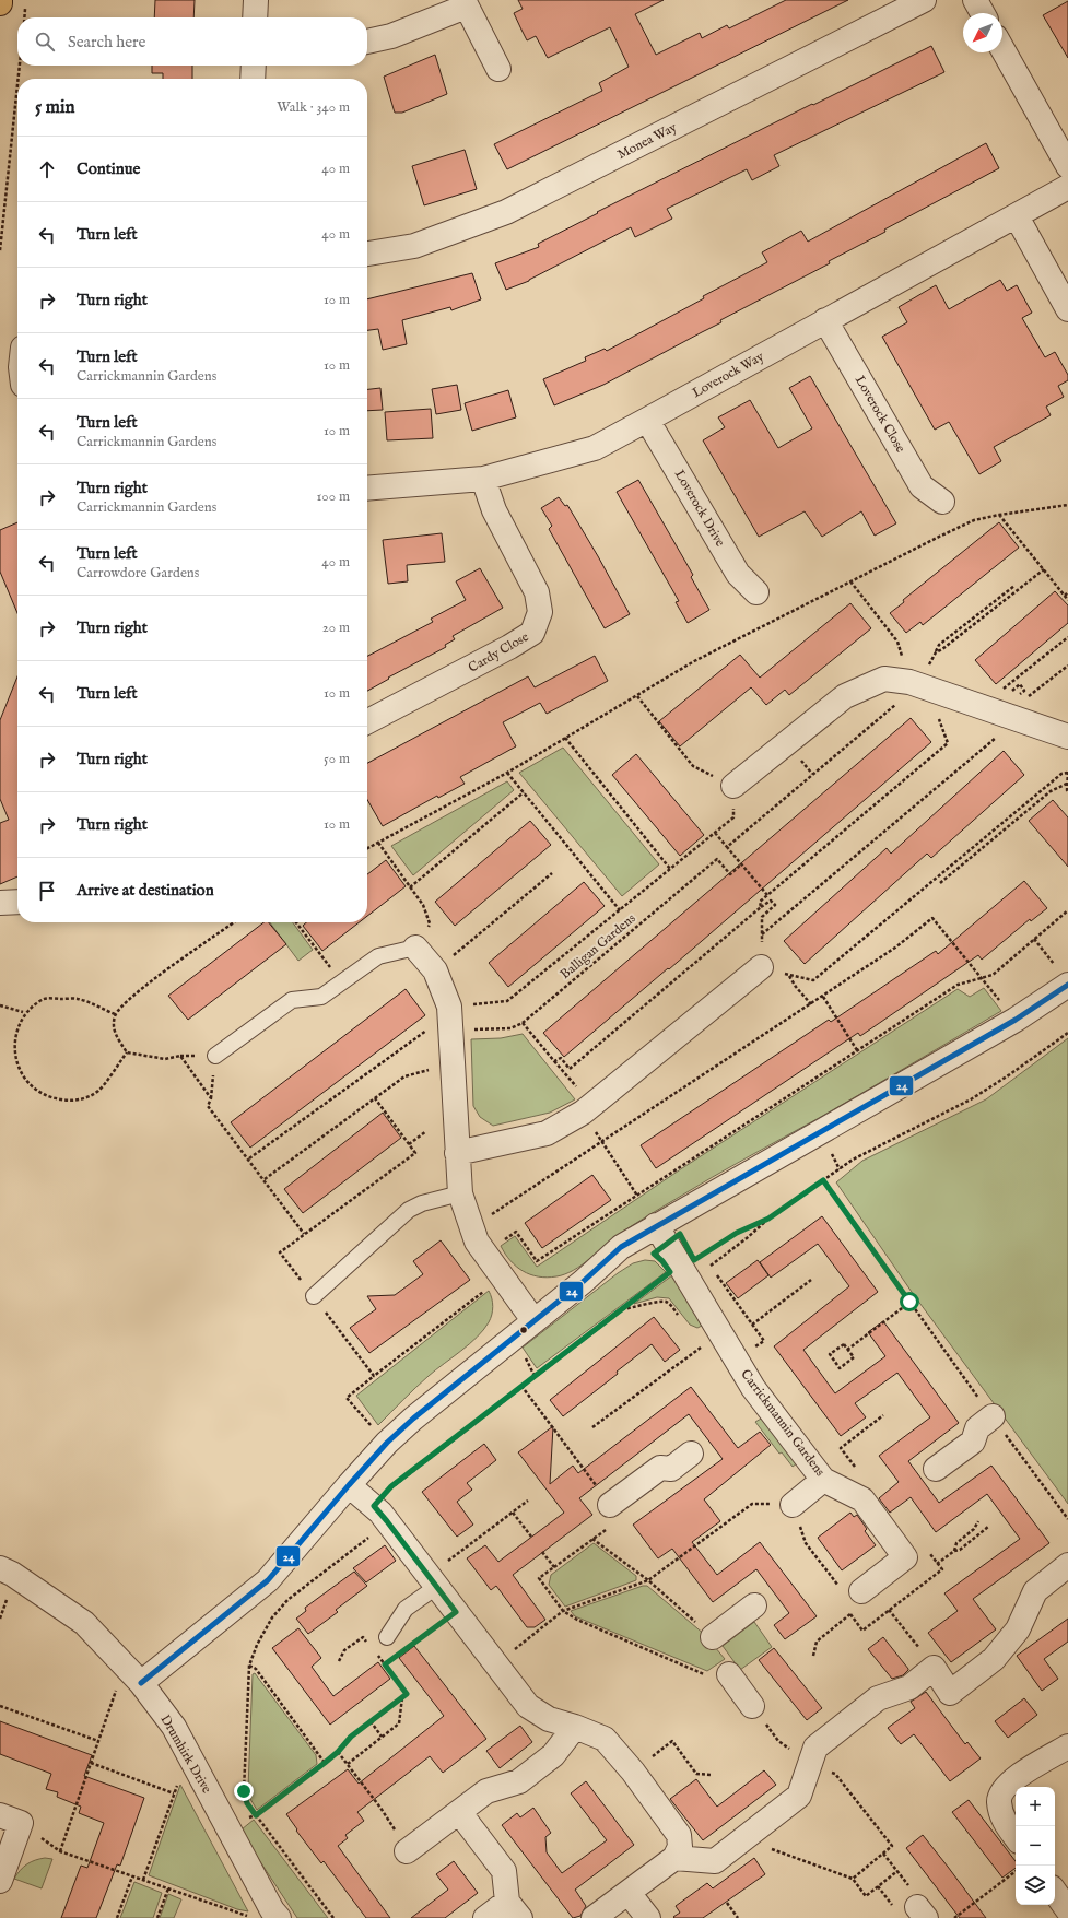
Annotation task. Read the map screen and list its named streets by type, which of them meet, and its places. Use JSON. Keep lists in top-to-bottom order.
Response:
{
  "streets": {
    "street": [
      "Monea Way",
      "Loverock Way",
      "Loverock Close",
      "Loverock Drive",
      "Cardy Close",
      "Carrickmannin Gardens",
      "Drumhirk Drive"
    ],
    "path": ["Balligan Gardens"]
  },
  "crossings": [
    ["Loverock Way", "Loverock Close"],
    ["Loverock Way", "Loverock Drive"],
    ["Loverock Way", "Cardy Close"]
  ],
  "lines": ["transit line 24"],
  "north": "bottom left",
  "page": {
    "search": "Search here",
    "heading": ["5 min", "Walk · 340 m"],
    "list": [
      ["Continue", "40 m"],
      ["Turn left", "40 m"],
      ["Turn right", "10 m"],
      ["Turn left", "Carrickmannin Gardens", "10 m"],
      ["Turn left", "Carrickmannin Gardens", "10 m"],
      ["Turn right", "Carrickmannin Gardens", "100 m"],
      ["Turn left", "Carrowdore Gardens", "40 m"],
      ["Turn right", "20 m"],
      ["Turn left", "10 m"],
      ["Turn right", "50 m"],
      ["Turn right", "10 m"],
      "Arrive at destination"
    ],
    "map_buttons": ["+", "−"]
  }
}
